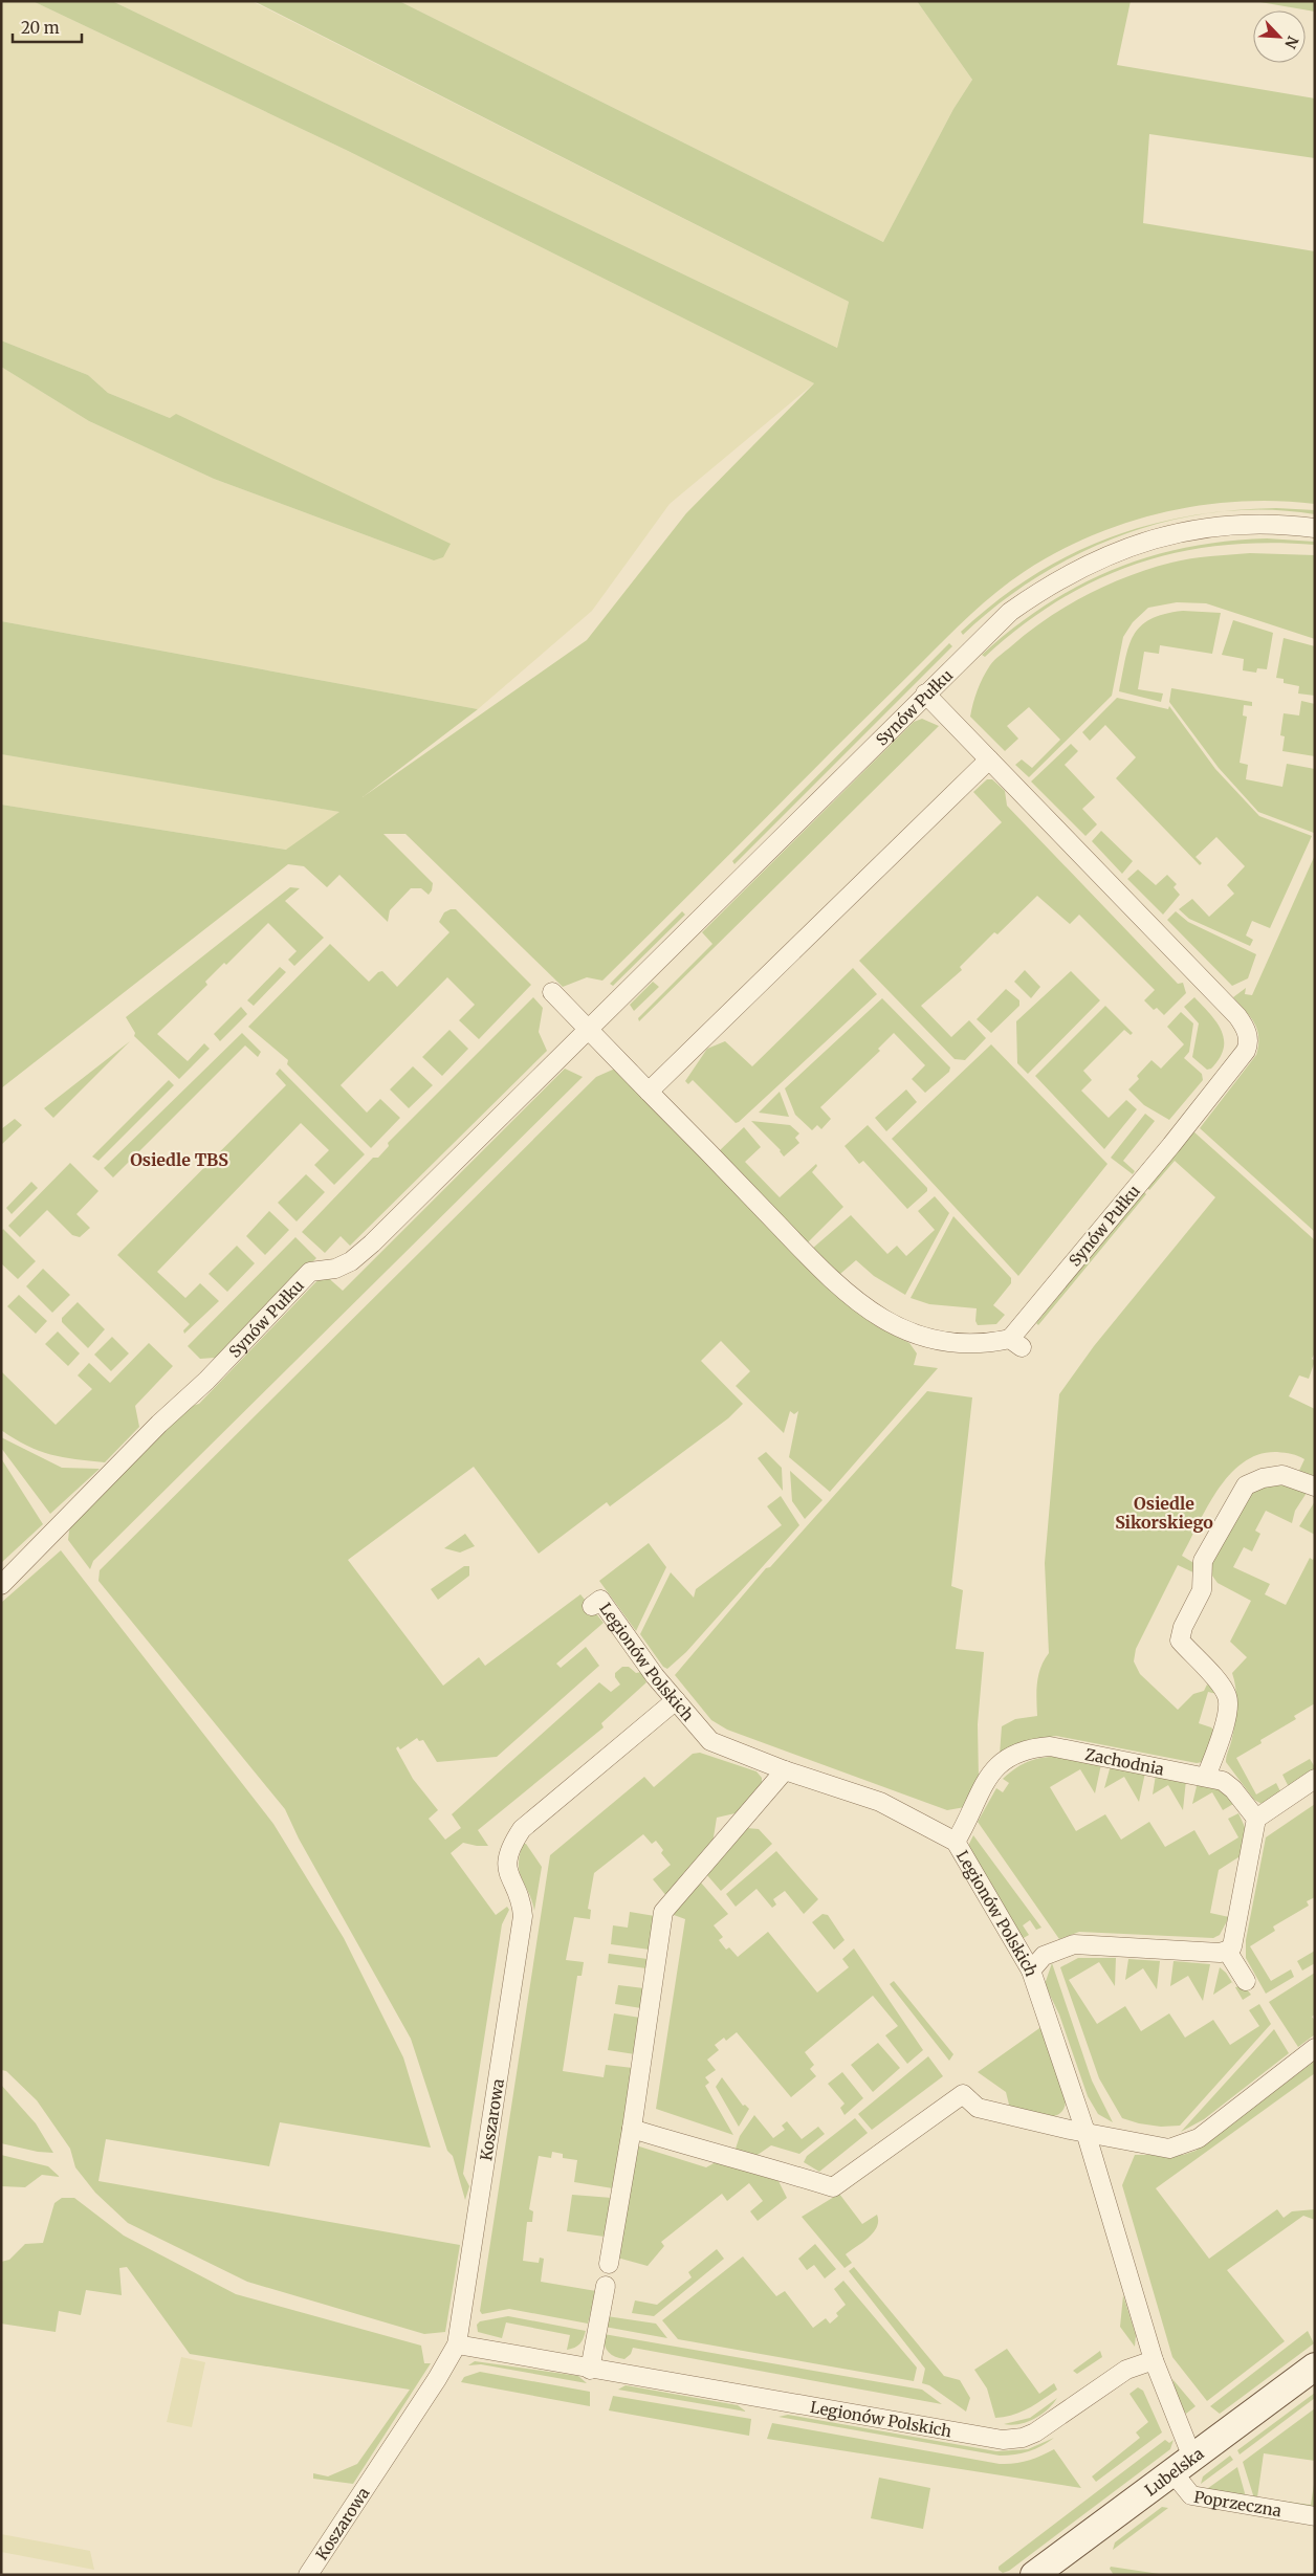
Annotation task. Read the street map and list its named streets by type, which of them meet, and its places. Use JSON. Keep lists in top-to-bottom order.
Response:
{
  "streets": {
    "main road": ["Lubelska"],
    "street": [
      "Synów Pułku",
      "Legionów Polskich",
      "Zachodnia",
      "Koszarowa",
      "Poprzeczna"
    ]
  },
  "crossings": [
    ["Legionów Polskich", "Zachodnia"],
    ["Legionów Polskich", "Koszarowa"],
    ["Legionów Polskich", "Lubelska"],
    ["Legionów Polskich", "Poprzeczna"],
    ["Lubelska", "Poprzeczna"]
  ],
  "districts": ["Osiedle TBS", "Osiedle Sikorskiego"],
  "scale_bar": "20 m",
  "north": "bottom right"
}
